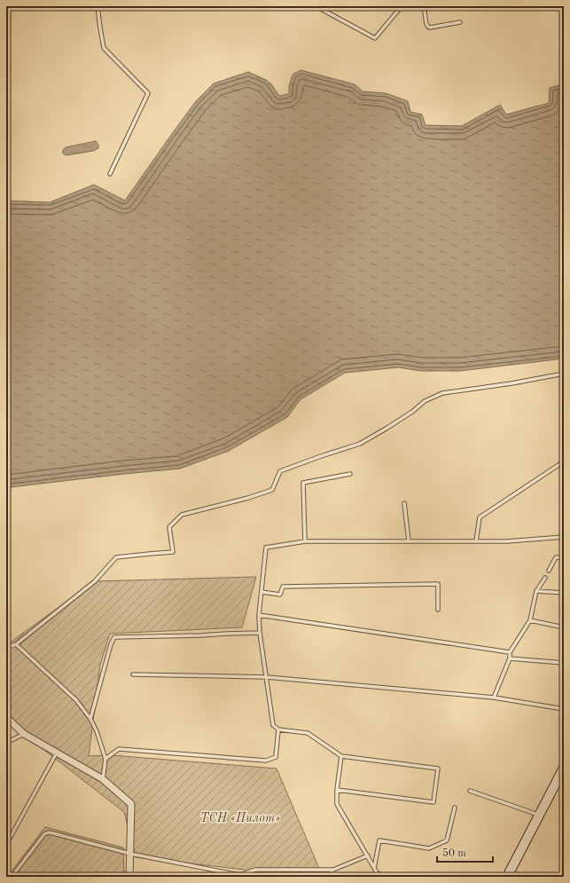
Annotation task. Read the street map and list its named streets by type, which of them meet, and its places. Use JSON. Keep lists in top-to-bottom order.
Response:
{
  "parks": ["ТСН «Пилот»"],
  "scale_bar": "50 m"
}
